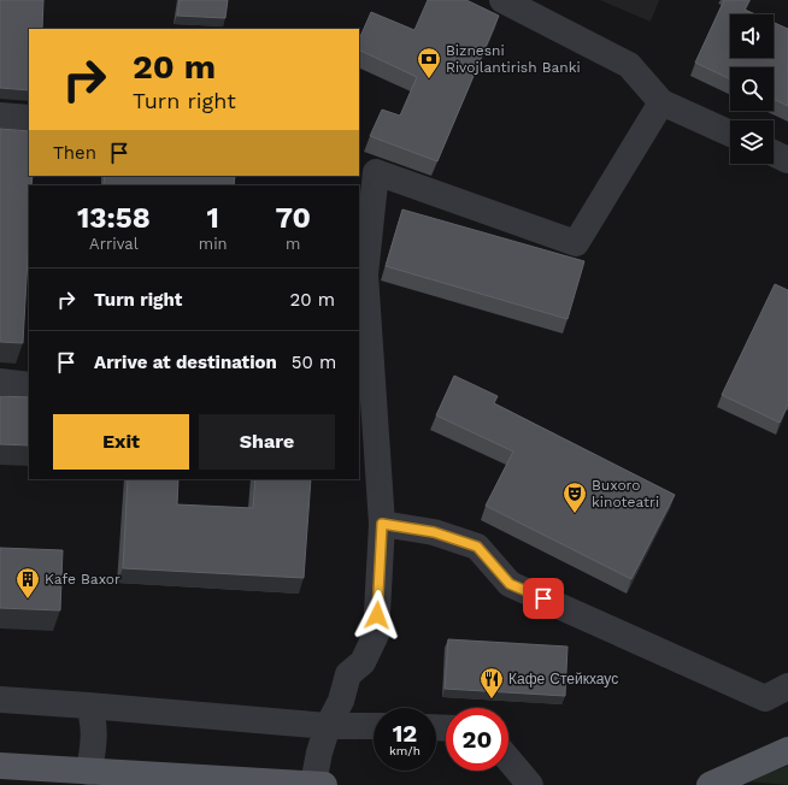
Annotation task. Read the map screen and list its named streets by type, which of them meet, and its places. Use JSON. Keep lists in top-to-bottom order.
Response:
{
  "places": {
    "bank": ["Biznesni Rivojlantirish Banki"],
    "theatre": ["Buxoro kinoteatri"],
    "building": ["Kafe Baxor"],
    "restaurant": ["Кафе Стейкхаус"]
  },
  "page": {
    "turn": ["20 m", "Turn right"],
    "then": "Then",
    "eta": [
      "13:58",
      "Arrival",
      "1",
      "min",
      "70",
      "m"
    ],
    "list": [
      {
        "name": "Turn right",
        "value": "20 m"
      },
      {
        "name": "Arrive at destination",
        "value": "50 m"
      }
    ],
    "buttons": ["Exit", "Share"],
    "speed": "12 km/h",
    "limit": "20"
  }
}
